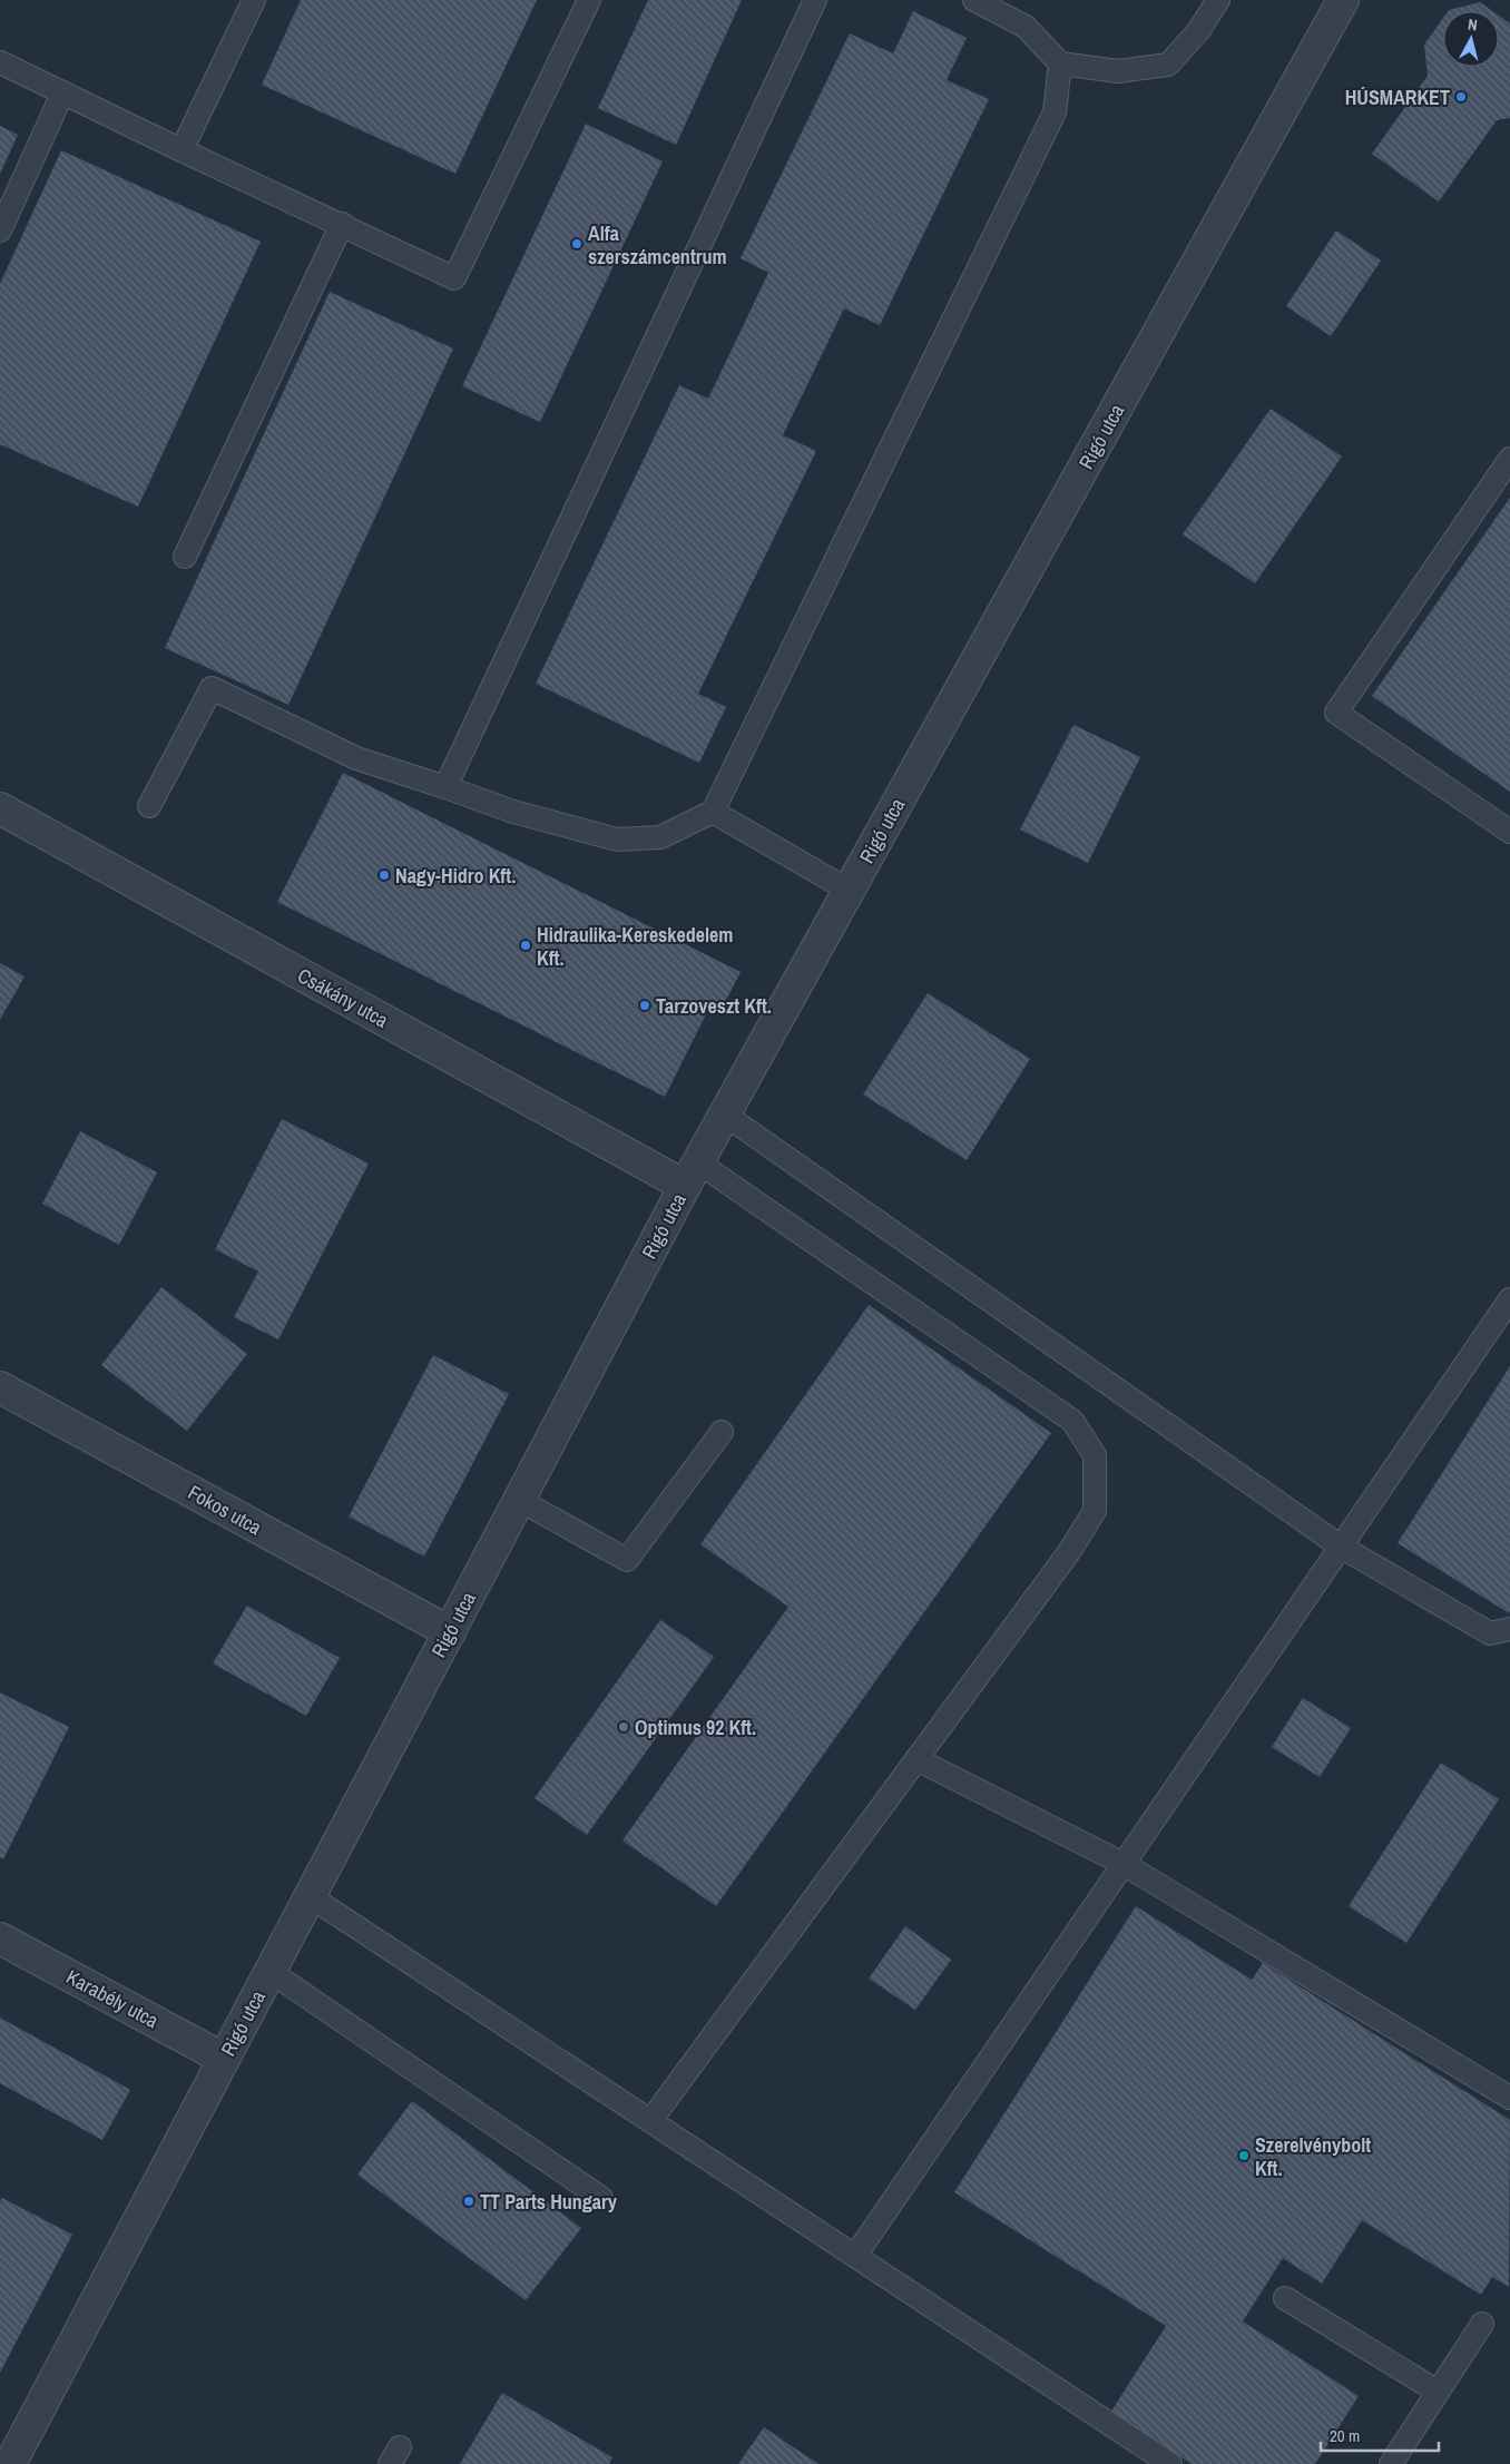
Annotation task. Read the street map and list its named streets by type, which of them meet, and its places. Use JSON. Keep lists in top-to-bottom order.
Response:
{
  "streets": {
    "street": [
      "Rigó utca",
      "Csákány utca",
      "Fokos utca",
      "Karabély utca"
    ]
  },
  "crossings": [
    ["Rigó utca", "Csákány utca"],
    ["Rigó utca", "Fokos utca"],
    ["Rigó utca", "Karabély utca"]
  ],
  "places": [
    "HÚSMARKET",
    "Alfa szerszámcentrum",
    "Nagy-Hidro Kft.",
    "Hidraulika-Kereskedelem Kft.",
    "Tarzoveszt Kft.",
    "Optimus 92 Kft.",
    "Szerelvénybolt Kft.",
    "TT Parts Hungary"
  ],
  "scale_bar": "20 m",
  "north": "top"
}
